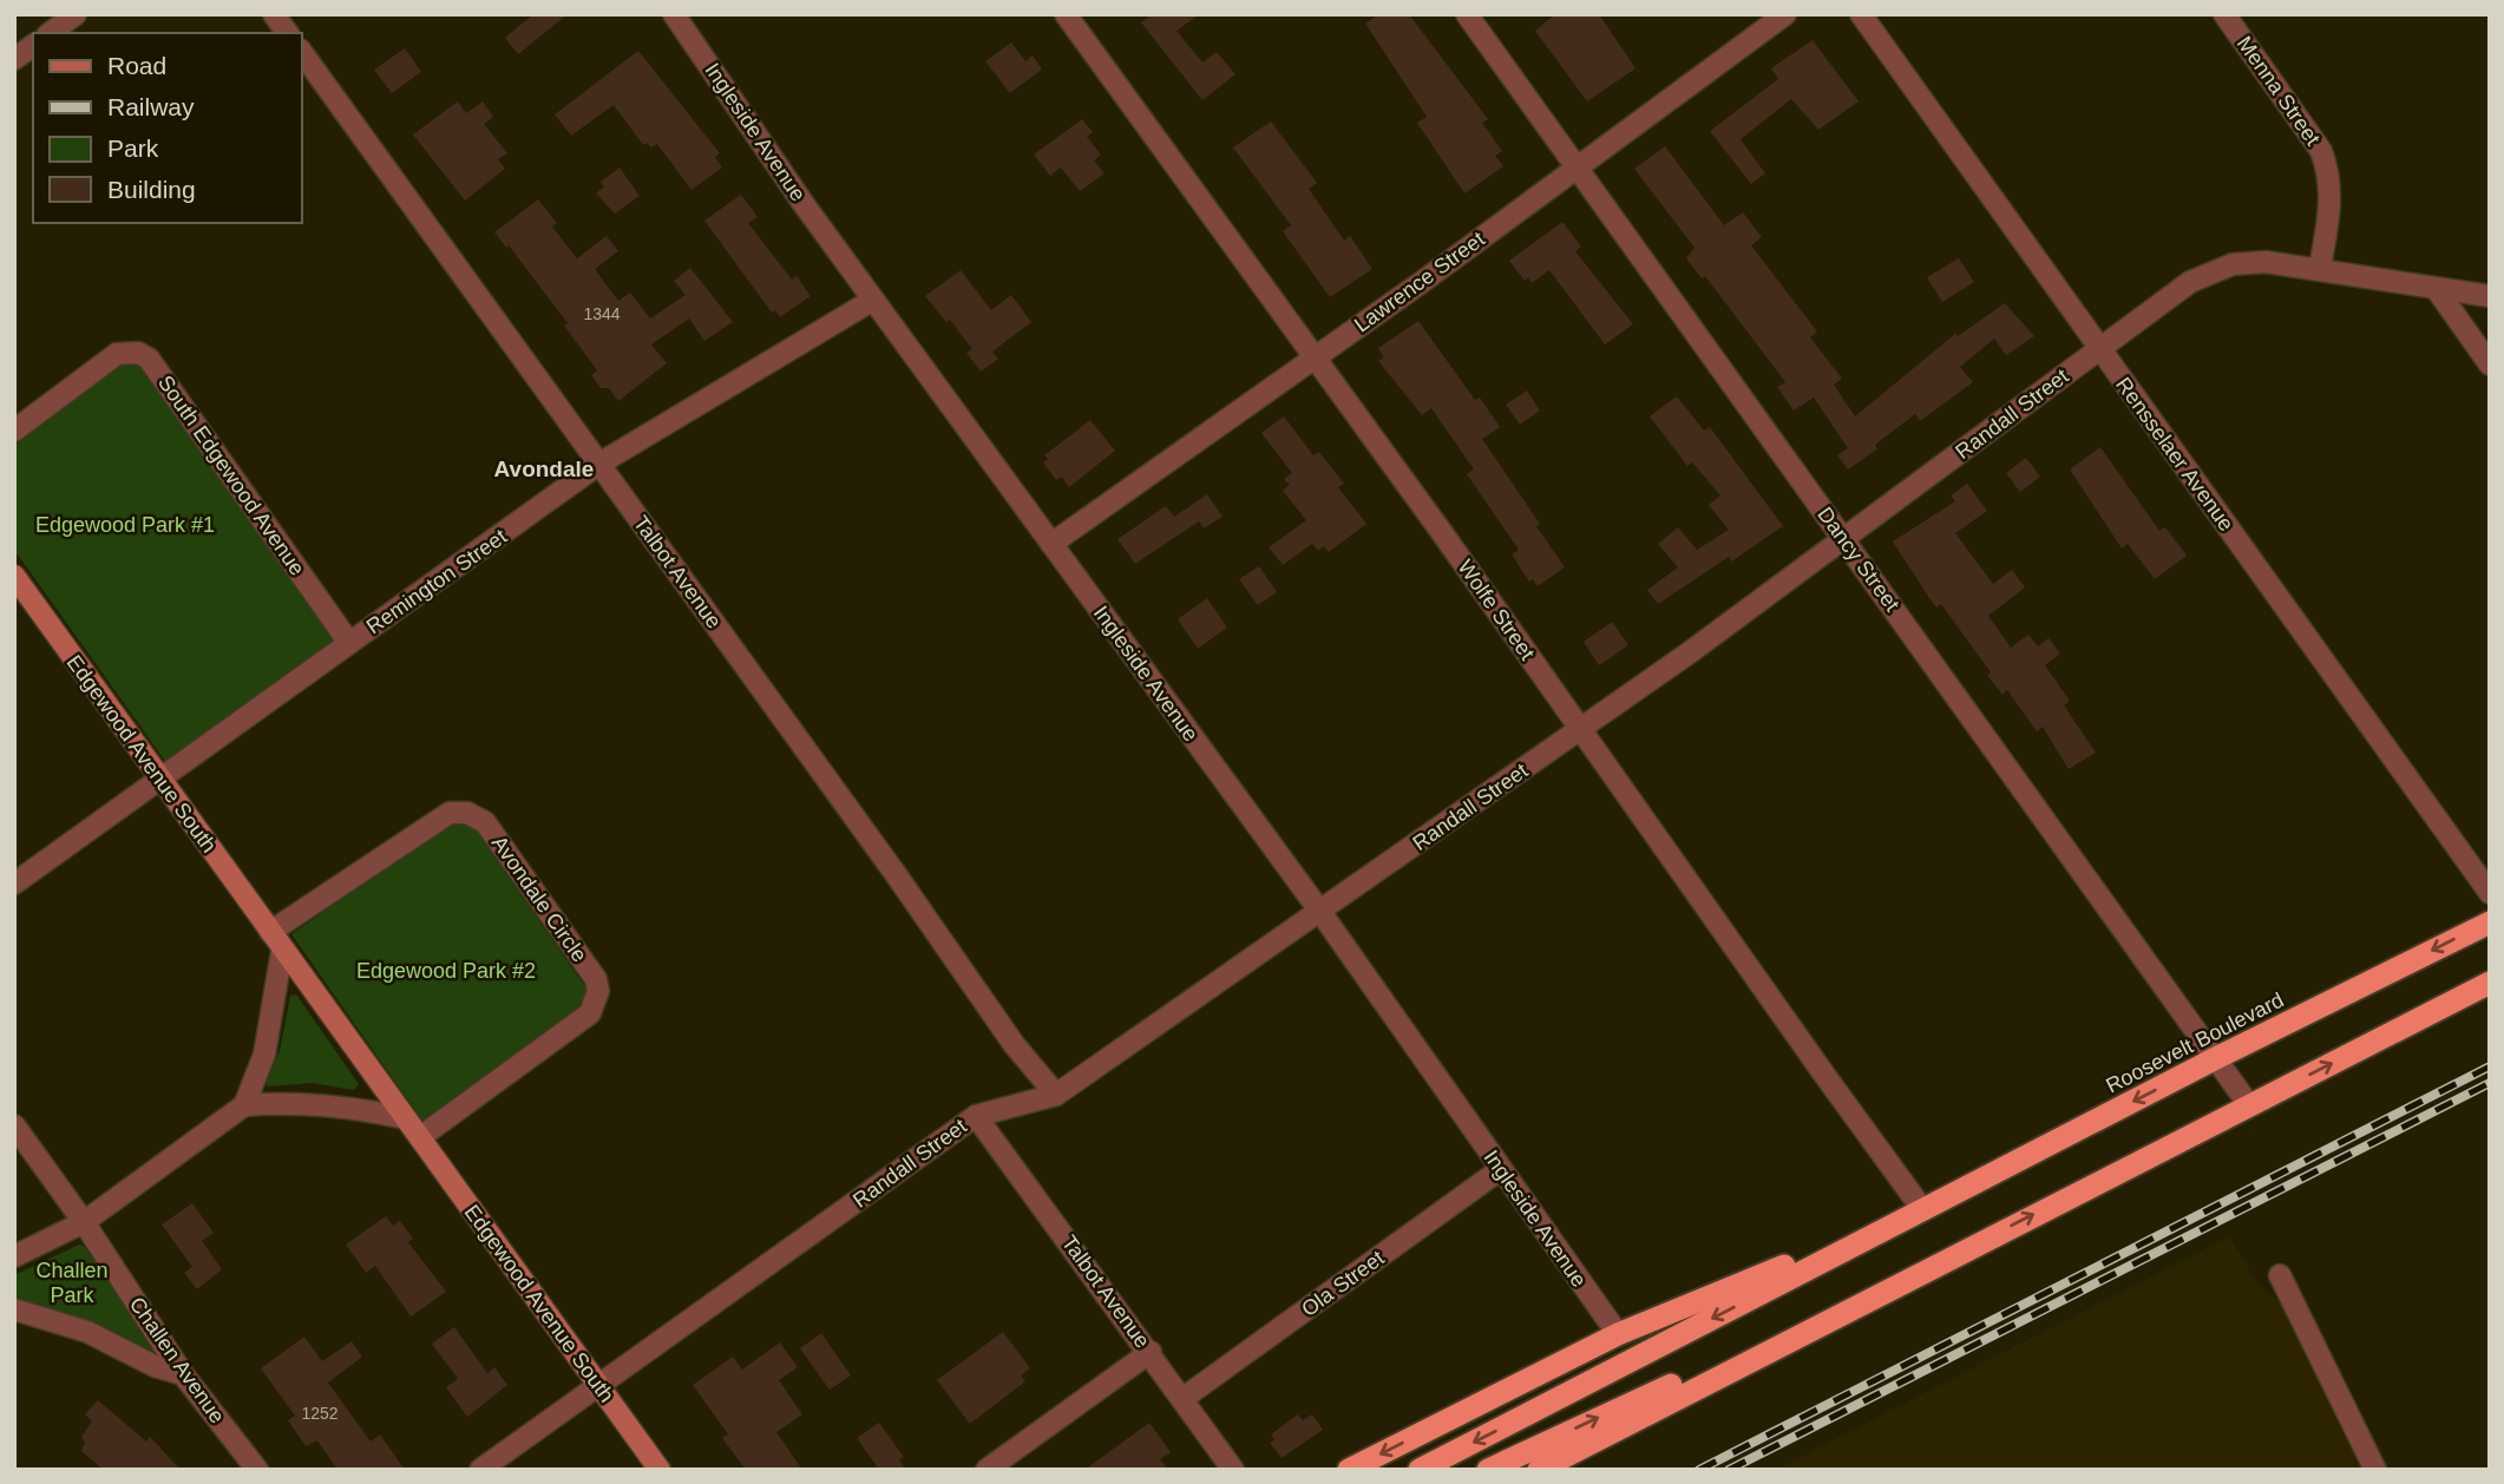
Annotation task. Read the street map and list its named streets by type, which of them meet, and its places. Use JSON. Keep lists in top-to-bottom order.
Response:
{
  "streets": {
    "highway": ["Roosevelt Boulevard"],
    "main road": ["Edgewood Avenue South"],
    "street": [
      "Menna Street",
      "Ingleside Avenue",
      "Lawrence Street",
      "Randall Street",
      "Rensselaer Avenue",
      "South Edgewood Avenue",
      "Dancy Street",
      "Talbot Avenue",
      "Remington Street",
      "Wolfe Street",
      "Avondale Circle",
      "Ola Street",
      "Challen Avenue"
    ]
  },
  "crossings": [
    ["Menna Street", "Randall Street"],
    ["Ingleside Avenue", "Lawrence Street"],
    ["Ingleside Avenue", "Randall Street"],
    ["Ingleside Avenue", "Remington Street"],
    ["Ingleside Avenue", "Ola Street"],
    ["Lawrence Street", "Dancy Street"],
    ["Lawrence Street", "Wolfe Street"],
    ["Randall Street", "Rensselaer Avenue"],
    ["Randall Street", "Dancy Street"],
    ["Randall Street", "Talbot Avenue"],
    ["Randall Street", "Wolfe Street"],
    ["Randall Street", "Edgewood Avenue South"],
    ["South Edgewood Avenue", "Remington Street"],
    ["Dancy Street", "Roosevelt Boulevard"],
    ["Talbot Avenue", "Remington Street"],
    ["Talbot Avenue", "Ola Street"],
    ["Remington Street", "Edgewood Avenue South"],
    ["Wolfe Street", "Roosevelt Boulevard"],
    ["Edgewood Avenue South", "Avondale Circle"]
  ],
  "districts": ["Avondale"],
  "parks": ["Edgewood Park #1", "Edgewood Park #2", "Challen Park"],
  "house_numbers": ["1344", "1252"],
  "legend": [
    "Road",
    "Railway",
    "Park",
    "Building"
  ]
}
